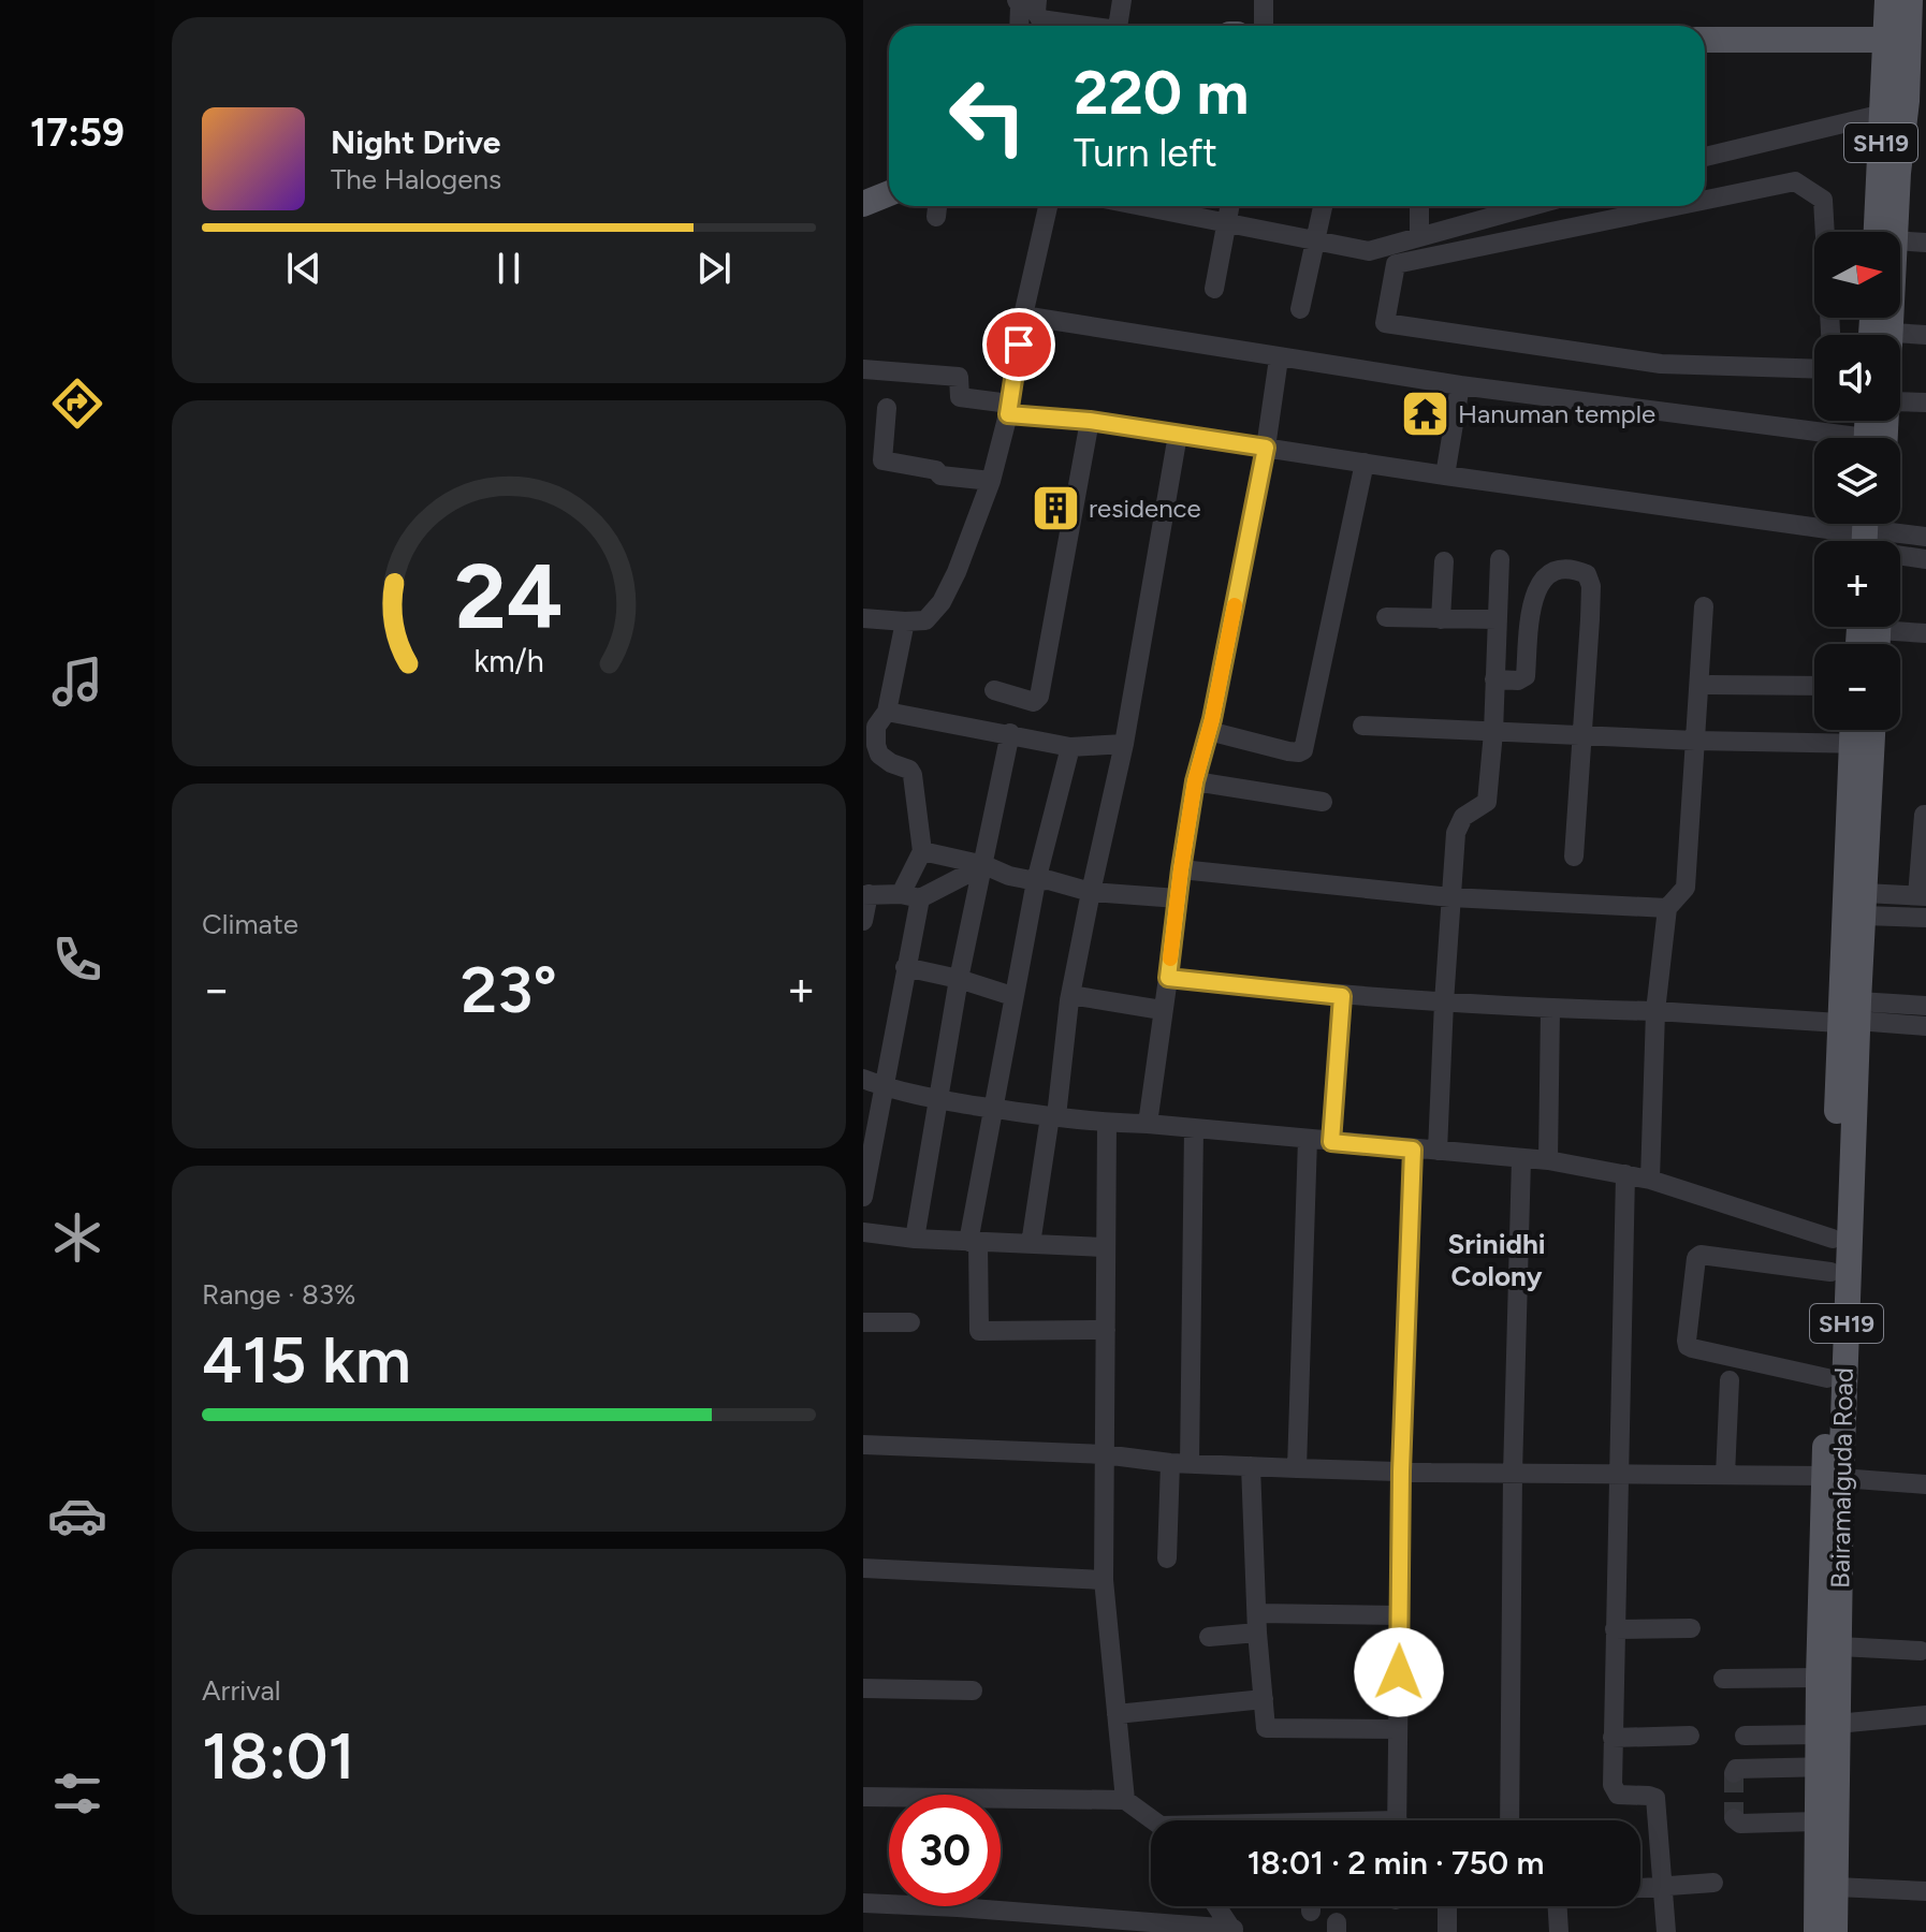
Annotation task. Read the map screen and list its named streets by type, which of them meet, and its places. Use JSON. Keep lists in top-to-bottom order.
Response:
{
  "streets": {
    "main road": ["SH19", "Bairamalguda Road"]
  },
  "districts": ["Srinidhi Colony"],
  "places": {
    "temple": ["Hanuman temple"],
    "building": ["residence"]
  },
  "north": "right",
  "page": {
    "tabs": "17:59",
    "turn": ["220 m", "Turn left"],
    "song": ["Night Drive", "The Halogens"],
    "map_buttons": ["+", "−"],
    "tile": [
      "Climate",
      ["Range · 83%", "415 km"],
      ["Arrival", "18:01"]
    ],
    "heat": ["−", "23°", "+"],
    "limit": "30",
    "trip": "18:01 · 2 min · 750 m",
    "gauge": ["24", "km/h"]
  }
}
